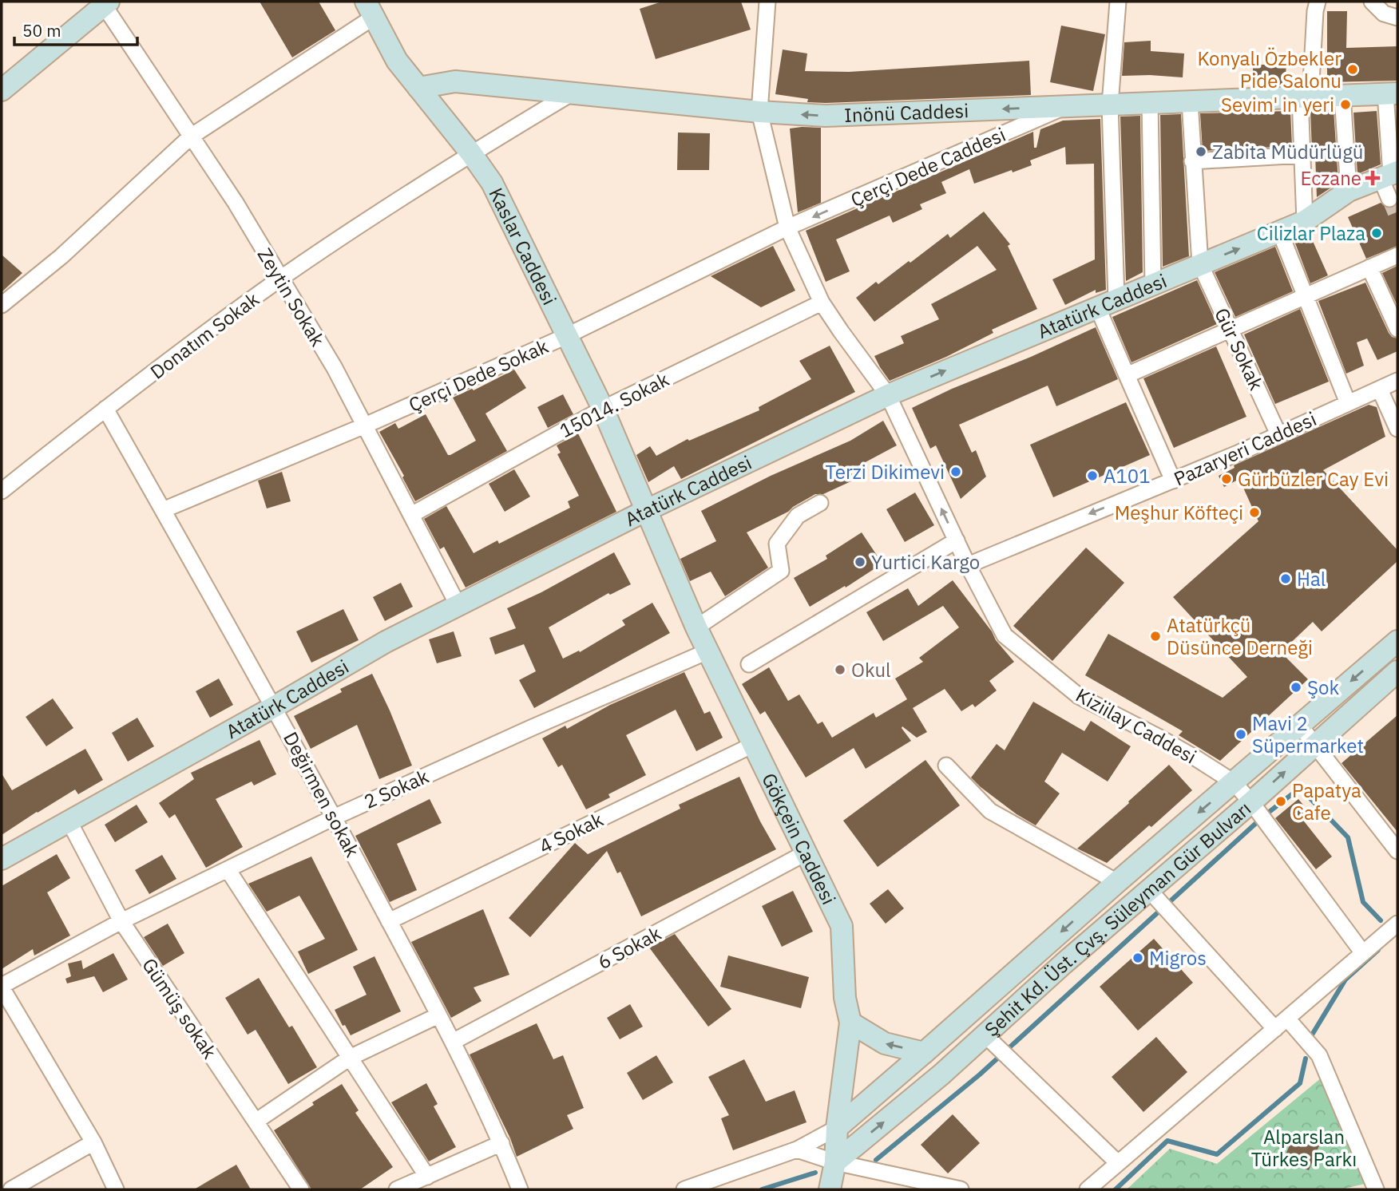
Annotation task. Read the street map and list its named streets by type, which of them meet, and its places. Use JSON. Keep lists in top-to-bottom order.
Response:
{
  "streets": {
    "street": [
      "Inönü Caddesi",
      "Çerçi Dede Caddesi",
      "Kaslar Caddesi",
      "Zeytin Sokak",
      "Atatürk Caddesi",
      "Donatım Sokak",
      "Gür Sokak",
      "Çerçi Dede Sokak",
      "15014. Sokak",
      "Pazaryeri Caddesi",
      "Kiziilay Caddesi",
      "2 Sokak",
      "Değirmen sokak",
      "4 Sokak",
      "Gökçein Caddesi",
      "Şehit Kd. Üst. Çvş. Süleyman Gür Bulvarı",
      "6 Sokak",
      "Gümüş sokak"
    ]
  },
  "crossings": [
    ["Inönü Caddesi", "Çerçi Dede Caddesi"],
    ["Inönü Caddesi", "Kaslar Caddesi"],
    ["Inönü Caddesi", "Donatım Sokak"],
    ["Inönü Caddesi", "Kiziilay Caddesi"],
    ["Çerçi Dede Caddesi", "Çerçi Dede Sokak"],
    ["Çerçi Dede Caddesi", "Kiziilay Caddesi"],
    ["Kaslar Caddesi", "Atatürk Caddesi"],
    ["Kaslar Caddesi", "Donatım Sokak"],
    ["Kaslar Caddesi", "Çerçi Dede Sokak"],
    ["Kaslar Caddesi", "15014. Sokak"],
    ["Kaslar Caddesi", "Gökçein Caddesi"],
    ["Zeytin Sokak", "Atatürk Caddesi"],
    ["Zeytin Sokak", "Donatım Sokak"],
    ["Zeytin Sokak", "Çerçi Dede Sokak"],
    ["Zeytin Sokak", "15014. Sokak"],
    ["Atatürk Caddesi", "Gür Sokak"],
    ["Atatürk Caddesi", "Kiziilay Caddesi"],
    ["Atatürk Caddesi", "Değirmen sokak"],
    ["Atatürk Caddesi", "Gökçein Caddesi"],
    ["Atatürk Caddesi", "Gümüş sokak"],
    ["Donatım Sokak", "Değirmen sokak"],
    ["Gür Sokak", "Pazaryeri Caddesi"],
    ["Çerçi Dede Sokak", "Kiziilay Caddesi"],
    ["Çerçi Dede Sokak", "Değirmen sokak"],
    ["15014. Sokak", "Kiziilay Caddesi"],
    ["Pazaryeri Caddesi", "Kiziilay Caddesi"],
    ["Kiziilay Caddesi", "Şehit Kd. Üst. Çvş. Süleyman Gür Bulvarı"],
    ["2 Sokak", "Değirmen sokak"],
    ["2 Sokak", "Gökçein Caddesi"],
    ["2 Sokak", "Gümüş sokak"],
    ["Değirmen sokak", "4 Sokak"],
    ["Değirmen sokak", "6 Sokak"],
    ["4 Sokak", "Gökçein Caddesi"],
    ["Gökçein Caddesi", "Şehit Kd. Üst. Çvş. Süleyman Gür Bulvarı"],
    ["Gökçein Caddesi", "6 Sokak"]
  ],
  "one_way": ["Çerçi Dede Caddesi", "Pazaryeri Caddesi"],
  "parks": ["Alparslan Türkes Parkı"],
  "places": {
    "other": [
      "Konyalı Özbekler Pide Salonu",
      "Sevim' in yeri",
      "Zabita Müdürlügü",
      "Cilizlar Plaza",
      "Terzi Dikimevi",
      "A101",
      "Gürbüzler Cay Evi",
      "Meşhur Köfteçi",
      "Yurtici Kargo",
      "Hal",
      "Atatürkçü Düsünce Derneği",
      "Okul",
      "Şok",
      "Mavi 2 Süpermarket",
      "Papatya Cafe",
      "Migros"
    ],
    "health": ["Eczane"]
  },
  "scale_bar": "50 m"
}
